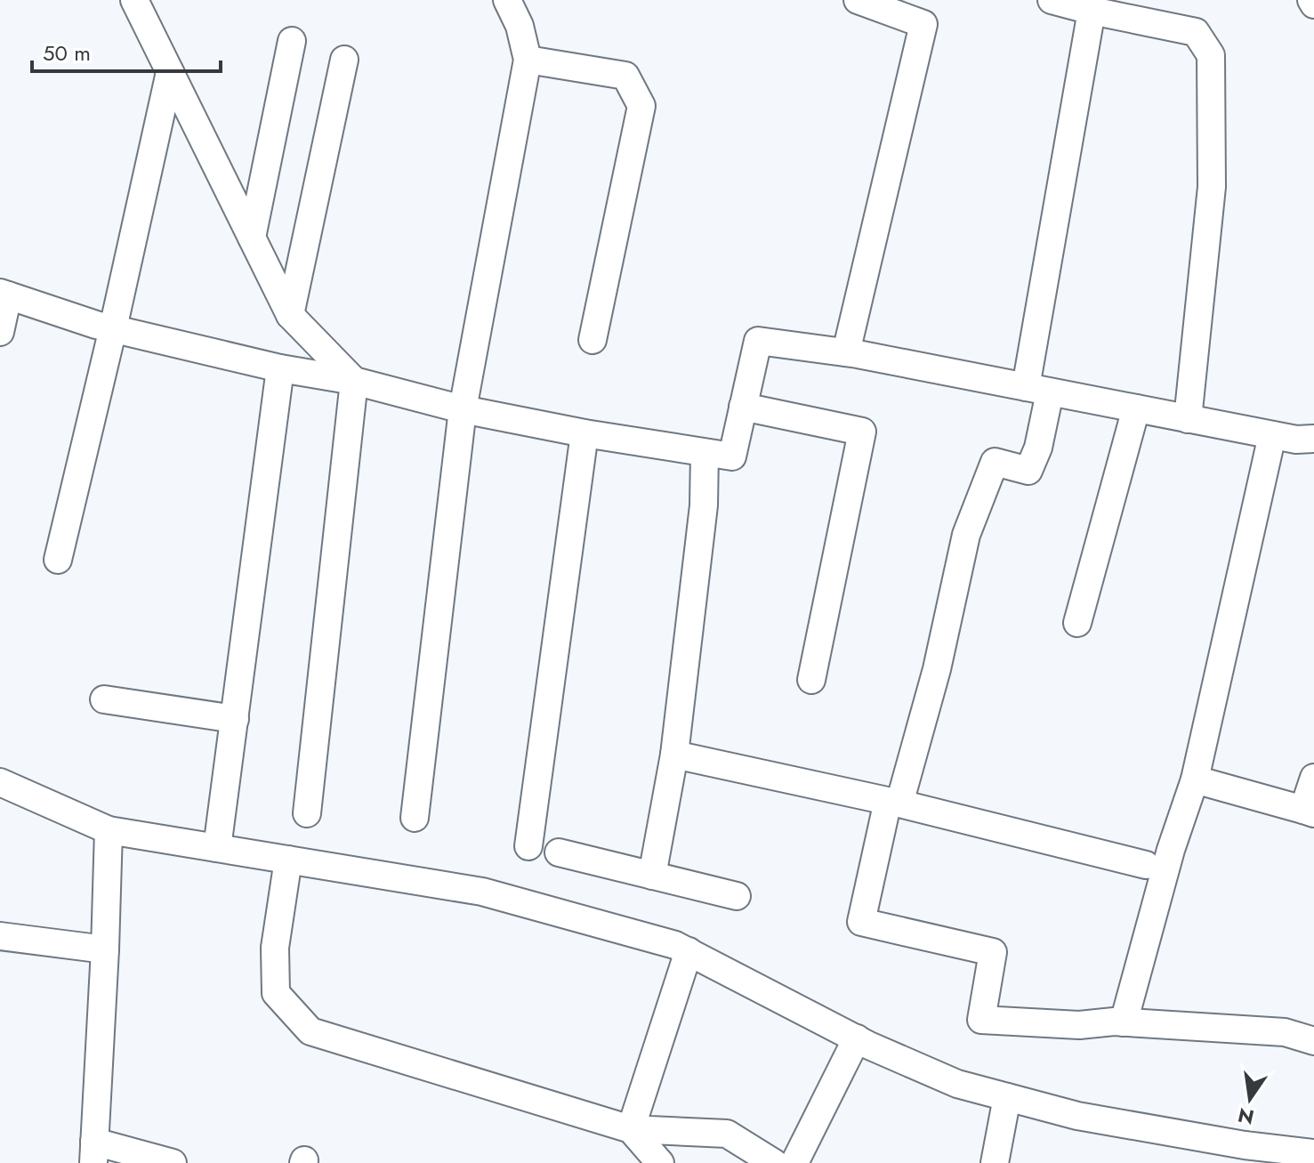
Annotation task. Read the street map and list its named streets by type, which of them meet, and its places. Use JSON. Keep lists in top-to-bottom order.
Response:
{
  "scale_bar": "50 m",
  "north": "bottom"
}
